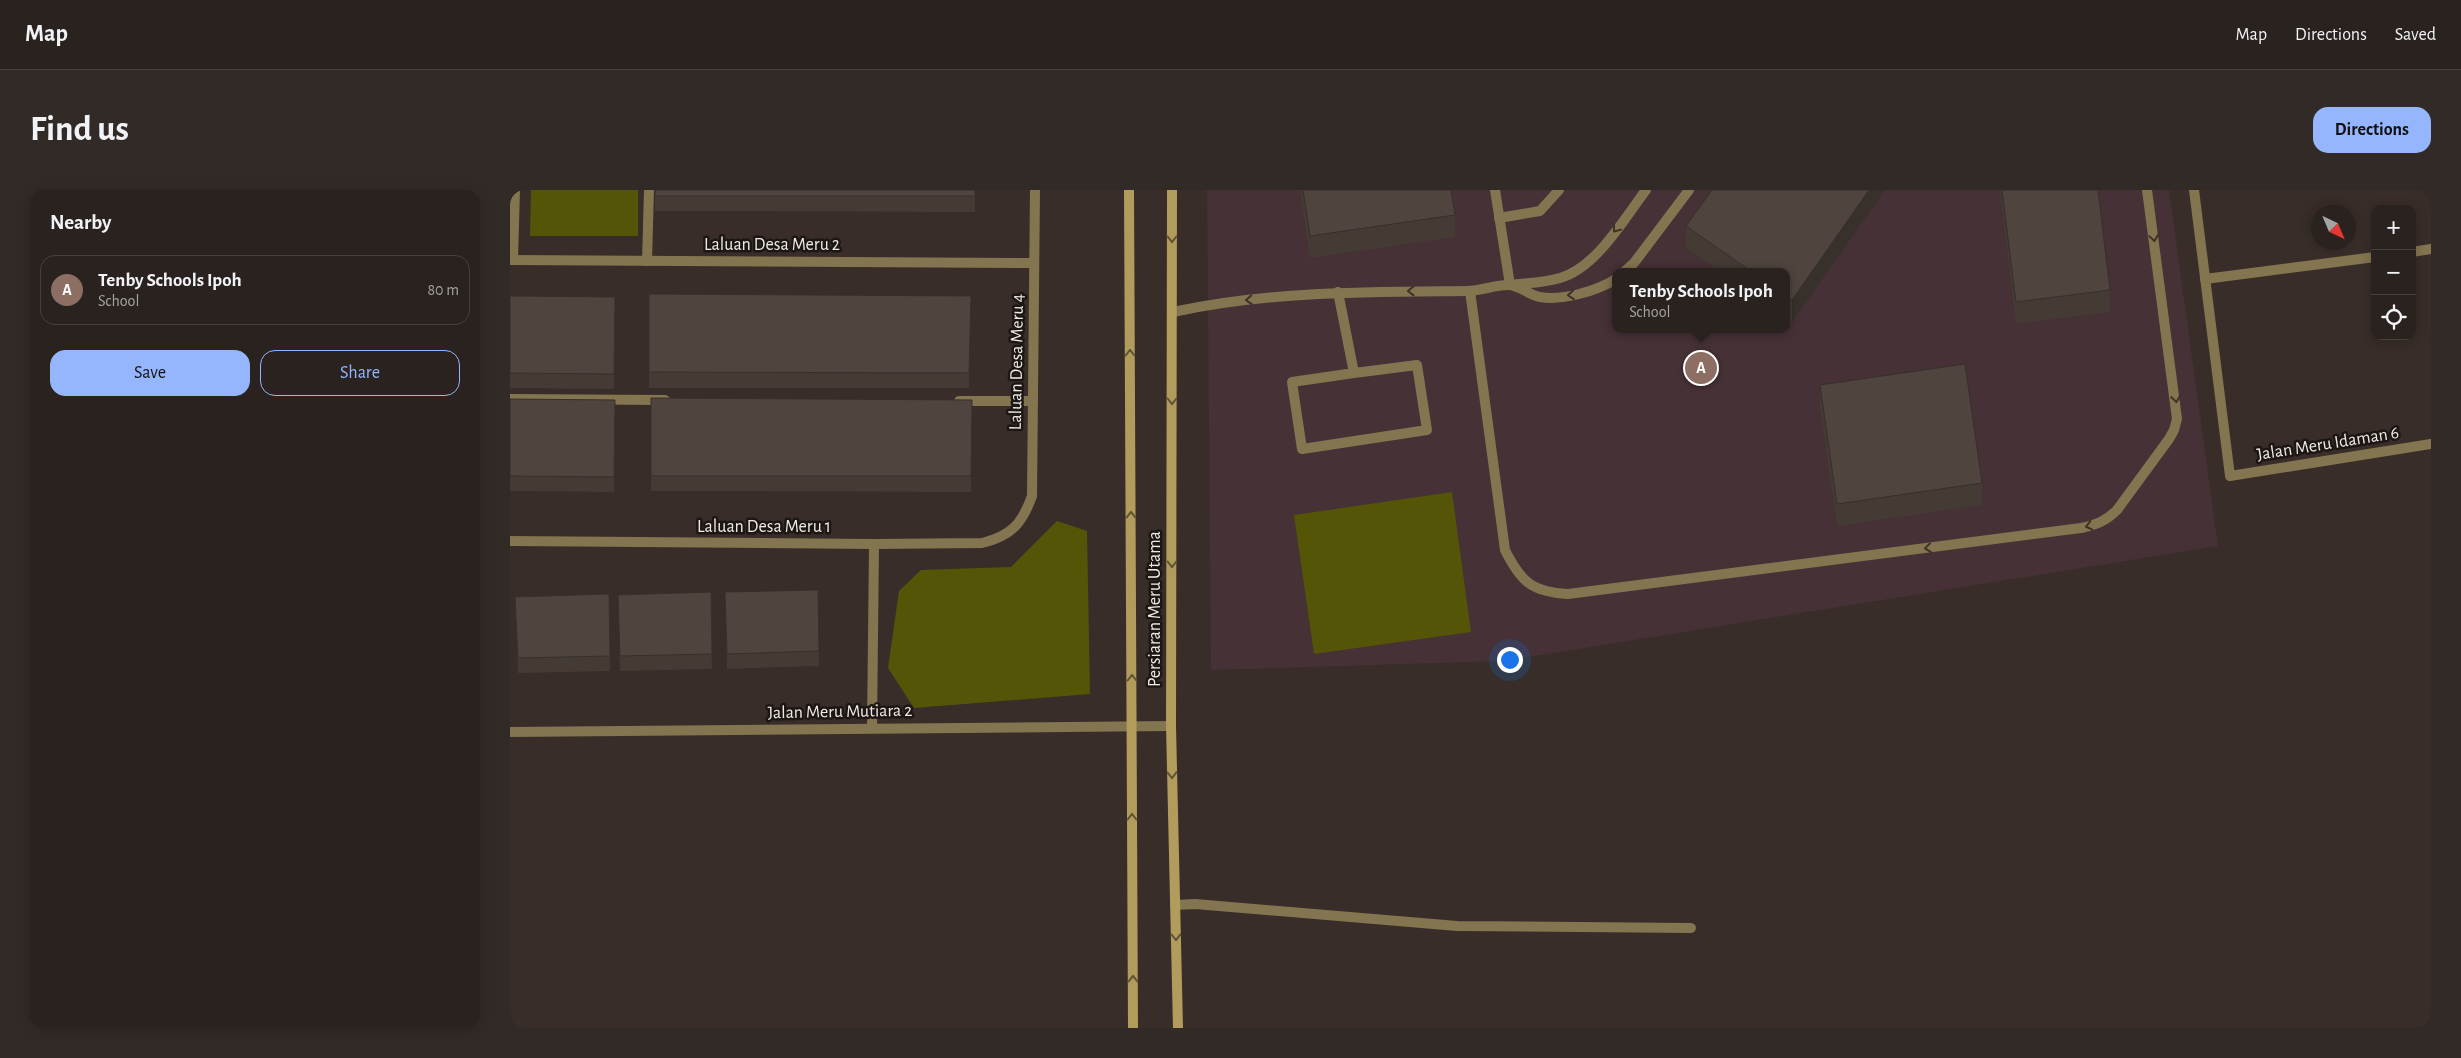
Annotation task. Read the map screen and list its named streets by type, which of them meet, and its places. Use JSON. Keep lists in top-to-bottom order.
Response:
{
  "streets": {
    "main road": ["Persiaran Meru Utama"],
    "street": [
      "Laluan Desa Meru 2",
      "Laluan Desa Meru 4",
      "Jalan Meru Idaman 6",
      "Laluan Desa Meru 1",
      "Jalan Meru Mutiara 2"
    ]
  },
  "crossings": [
    ["Laluan Desa Meru 2", "Laluan Desa Meru 4"],
    ["Laluan Desa Meru 4", "Laluan Desa Meru 1"],
    ["Persiaran Meru Utama", "Jalan Meru Mutiara 2"]
  ],
  "north": "bottom right",
  "page": {
    "header": "Map",
    "nav": ["Map", "Directions", "Saved"],
    "buttons": [
      "Directions",
      ["Save", "Share"]
    ],
    "title": "Find us",
    "heading": "Nearby",
    "map_buttons": ["+", "−"],
    "list": [
      {
        "mark": "A",
        "name": "Tenby Schools Ipoh",
        "note": "School",
        "value": "80 m"
      }
    ],
    "popup": ["Tenby Schools Ipoh", "School"],
    "pins": "A"
  }
}
